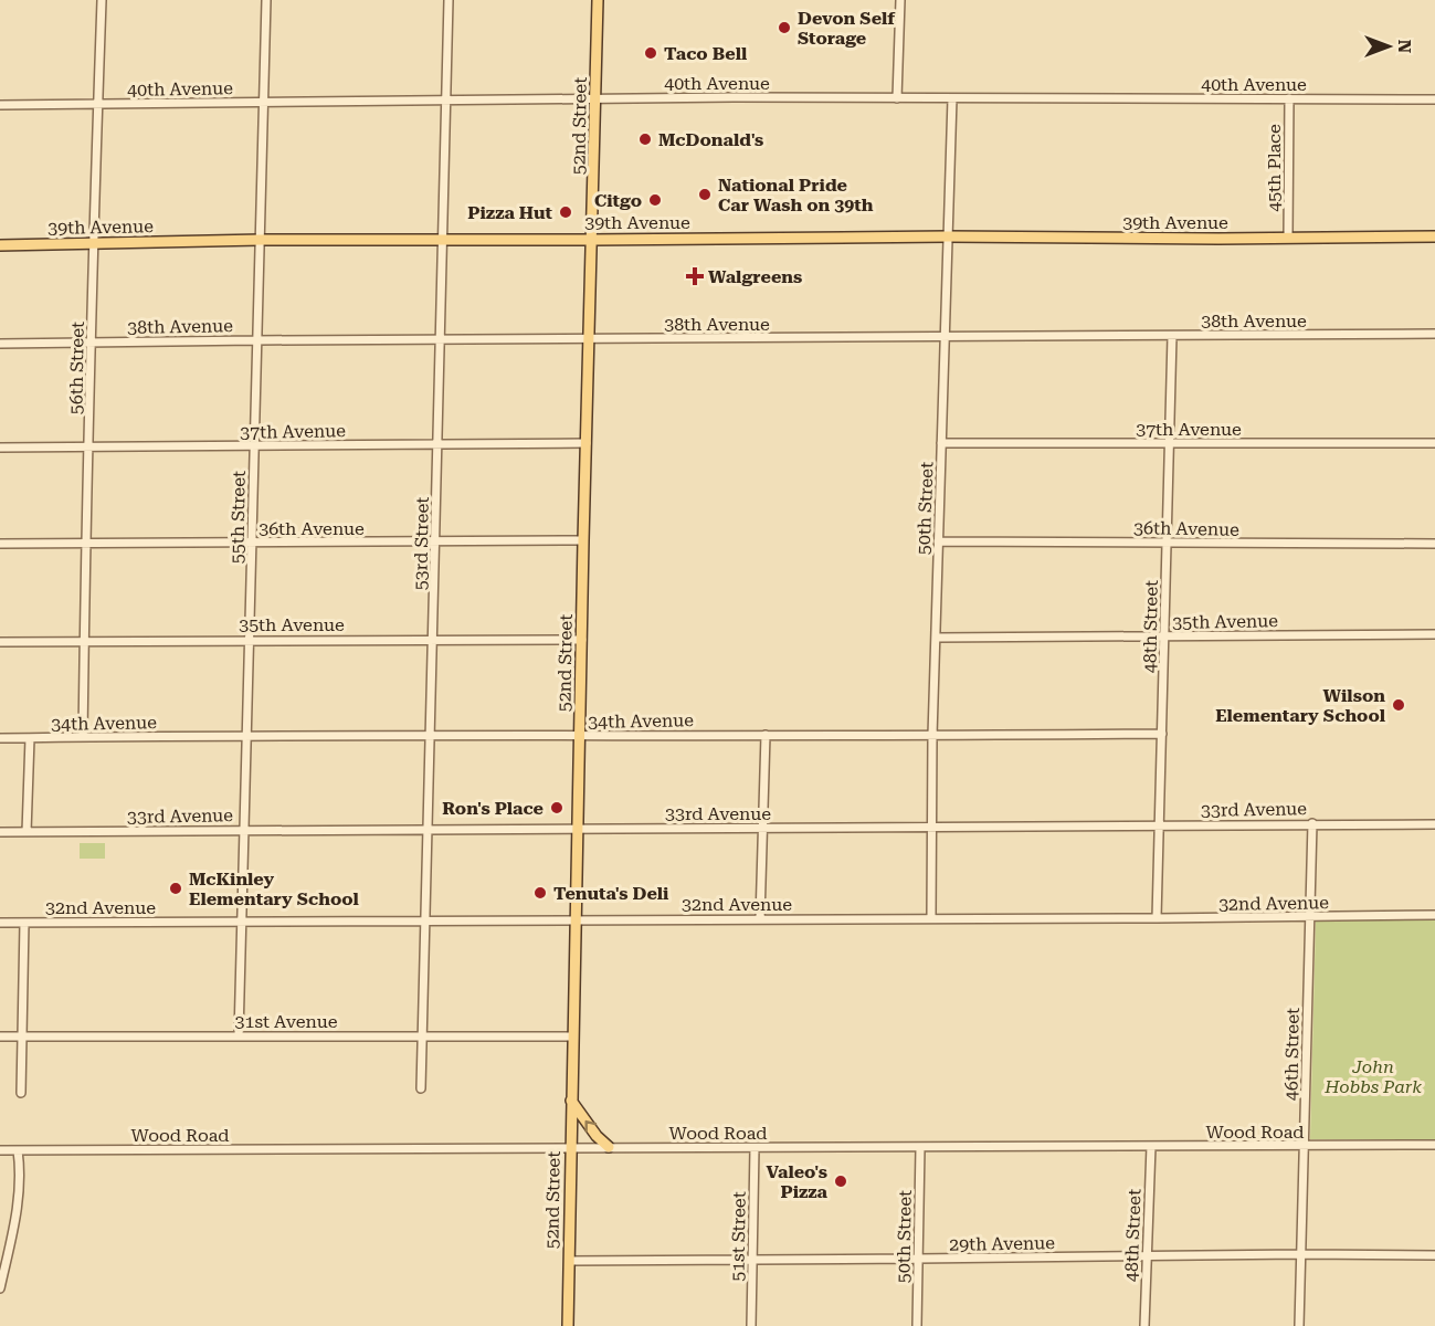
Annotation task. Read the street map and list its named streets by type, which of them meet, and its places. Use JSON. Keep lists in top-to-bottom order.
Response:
{
  "streets": {
    "main road": ["52nd Street", "39th Avenue"],
    "street": [
      "40th Avenue",
      "45th Place",
      "38th Avenue",
      "56th Street",
      "37th Avenue",
      "50th Street",
      "55th Street",
      "36th Avenue",
      "53rd Street",
      "35th Avenue",
      "48th Street",
      "34th Avenue",
      "33rd Avenue",
      "32nd Avenue",
      "31st Avenue",
      "46th Street",
      "Wood Road",
      "51st Street",
      "29th Avenue"
    ]
  },
  "crossings": [
    ["40th Avenue", "52nd Street"],
    ["40th Avenue", "45th Place"],
    ["40th Avenue", "56th Street"],
    ["40th Avenue", "50th Street"],
    ["40th Avenue", "55th Street"],
    ["40th Avenue", "53rd Street"],
    ["52nd Street", "39th Avenue"],
    ["52nd Street", "38th Avenue"],
    ["52nd Street", "37th Avenue"],
    ["52nd Street", "36th Avenue"],
    ["52nd Street", "35th Avenue"],
    ["52nd Street", "34th Avenue"],
    ["52nd Street", "33rd Avenue"],
    ["52nd Street", "32nd Avenue"],
    ["52nd Street", "31st Avenue"],
    ["52nd Street", "Wood Road"],
    ["52nd Street", "29th Avenue"],
    ["45th Place", "39th Avenue"],
    ["39th Avenue", "56th Street"],
    ["39th Avenue", "50th Street"],
    ["39th Avenue", "55th Street"],
    ["39th Avenue", "53rd Street"],
    ["38th Avenue", "56th Street"],
    ["38th Avenue", "50th Street"],
    ["38th Avenue", "55th Street"],
    ["38th Avenue", "53rd Street"],
    ["38th Avenue", "48th Street"],
    ["56th Street", "37th Avenue"],
    ["56th Street", "36th Avenue"],
    ["56th Street", "35th Avenue"],
    ["56th Street", "34th Avenue"],
    ["37th Avenue", "50th Street"],
    ["37th Avenue", "55th Street"],
    ["37th Avenue", "53rd Street"],
    ["37th Avenue", "48th Street"],
    ["50th Street", "36th Avenue"],
    ["50th Street", "35th Avenue"],
    ["50th Street", "34th Avenue"],
    ["50th Street", "33rd Avenue"],
    ["50th Street", "32nd Avenue"],
    ["50th Street", "Wood Road"],
    ["50th Street", "29th Avenue"],
    ["55th Street", "36th Avenue"],
    ["55th Street", "35th Avenue"],
    ["55th Street", "34th Avenue"],
    ["55th Street", "33rd Avenue"],
    ["55th Street", "32nd Avenue"],
    ["55th Street", "31st Avenue"],
    ["36th Avenue", "53rd Street"],
    ["36th Avenue", "48th Street"],
    ["53rd Street", "35th Avenue"],
    ["53rd Street", "34th Avenue"],
    ["53rd Street", "33rd Avenue"],
    ["53rd Street", "32nd Avenue"],
    ["53rd Street", "31st Avenue"],
    ["35th Avenue", "48th Street"],
    ["48th Street", "34th Avenue"],
    ["48th Street", "33rd Avenue"],
    ["48th Street", "32nd Avenue"],
    ["48th Street", "Wood Road"],
    ["48th Street", "29th Avenue"],
    ["33rd Avenue", "46th Street"],
    ["32nd Avenue", "46th Street"],
    ["46th Street", "Wood Road"],
    ["46th Street", "29th Avenue"],
    ["Wood Road", "51st Street"],
    ["51st Street", "29th Avenue"]
  ],
  "parks": ["John Hobbs Park"],
  "places": {
    "other": [
      "Devon Self Storage",
      "Taco Bell",
      "McDonald's",
      "National Pride Car Wash on 39th",
      "Citgo",
      "Pizza Hut",
      "Wilson Elementary School",
      "Ron's Place",
      "McKinley Elementary School",
      "Tenuta's Deli",
      "Valeo's Pizza"
    ],
    "health": ["Walgreens"]
  },
  "north": "right"
}
